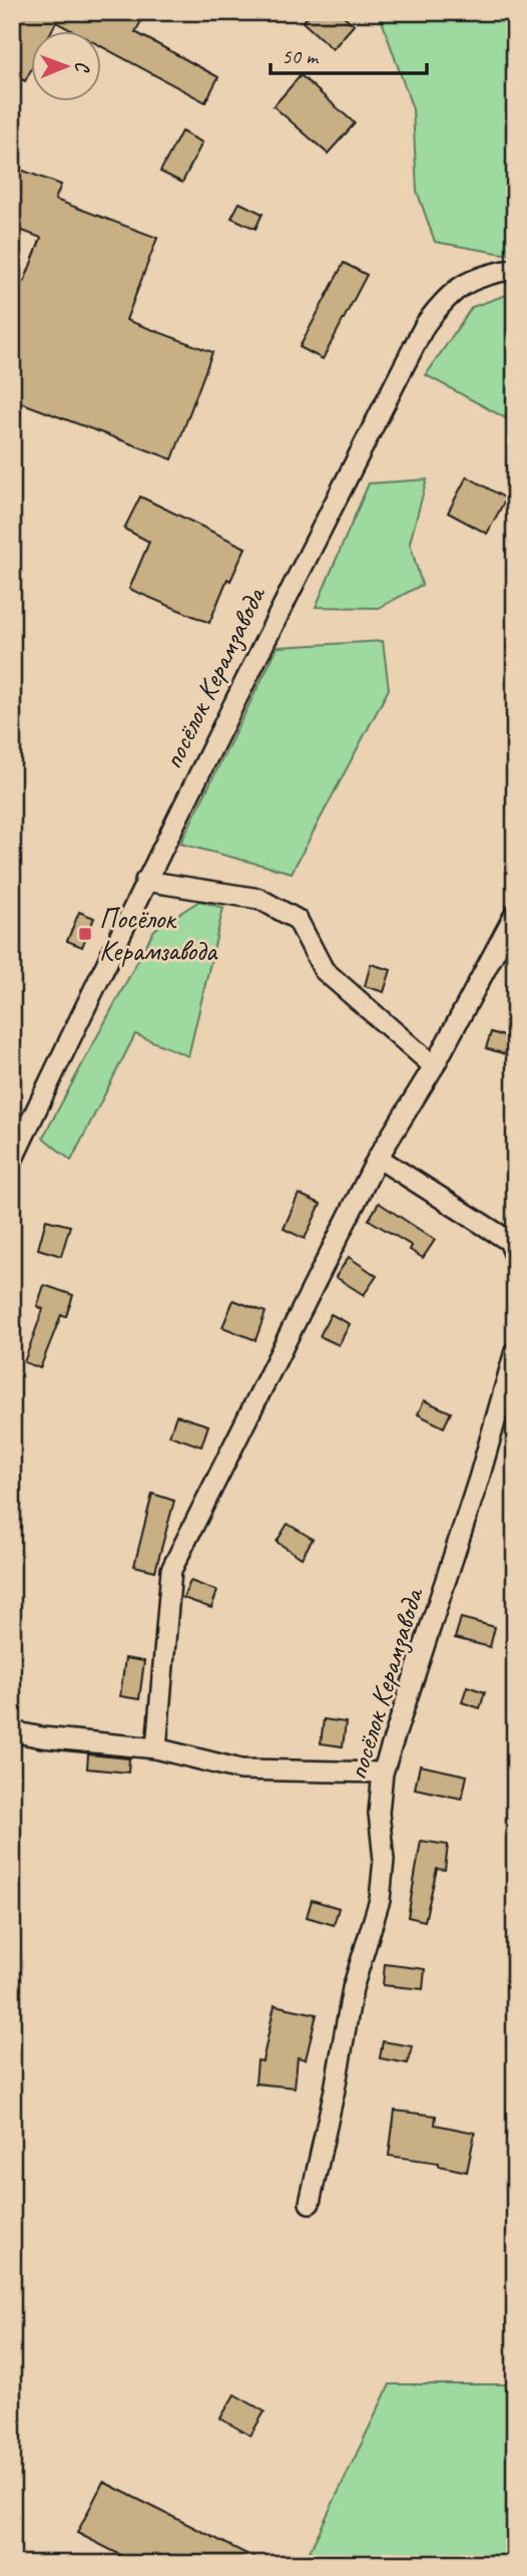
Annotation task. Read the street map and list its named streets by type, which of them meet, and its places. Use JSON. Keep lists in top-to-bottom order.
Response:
{
  "streets": {
    "street": ["посёлок Керамзавода"]
  },
  "places": {
    "transit": ["Посёлок Керамзавода"]
  },
  "scale_bar": "50 m",
  "north": "right"
}
